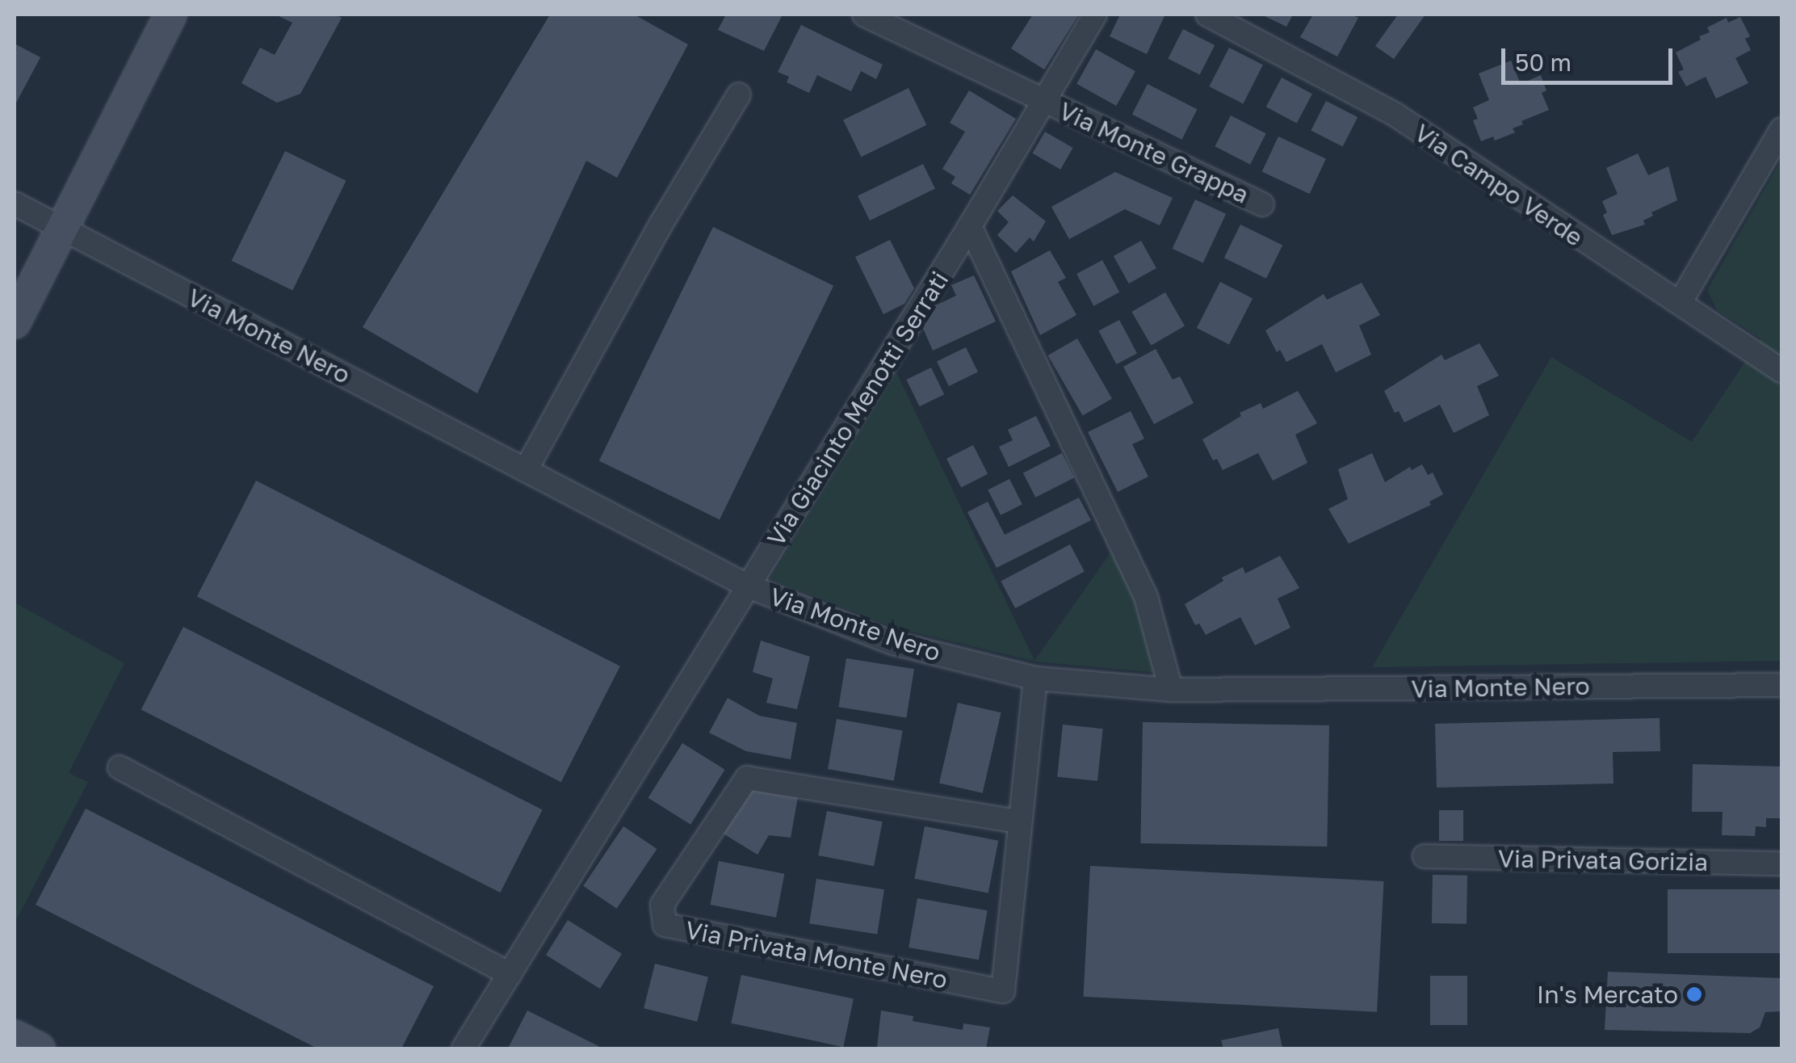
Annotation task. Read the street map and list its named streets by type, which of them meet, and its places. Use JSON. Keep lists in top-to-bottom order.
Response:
{
  "streets": {
    "street": [
      "Via Monte Grappa",
      "Via Campo Verde",
      "Via Monte Nero",
      "Via Giacinto Menotti Serrati",
      "Via Privata Gorizia",
      "Via Privata Monte Nero"
    ]
  },
  "crossings": [
    ["Via Monte Grappa", "Via Giacinto Menotti Serrati"],
    ["Via Monte Nero", "Via Giacinto Menotti Serrati"],
    ["Via Monte Nero", "Via Privata Monte Nero"]
  ],
  "places": ["In's Mercato"],
  "scale_bar": "50 m"
}
